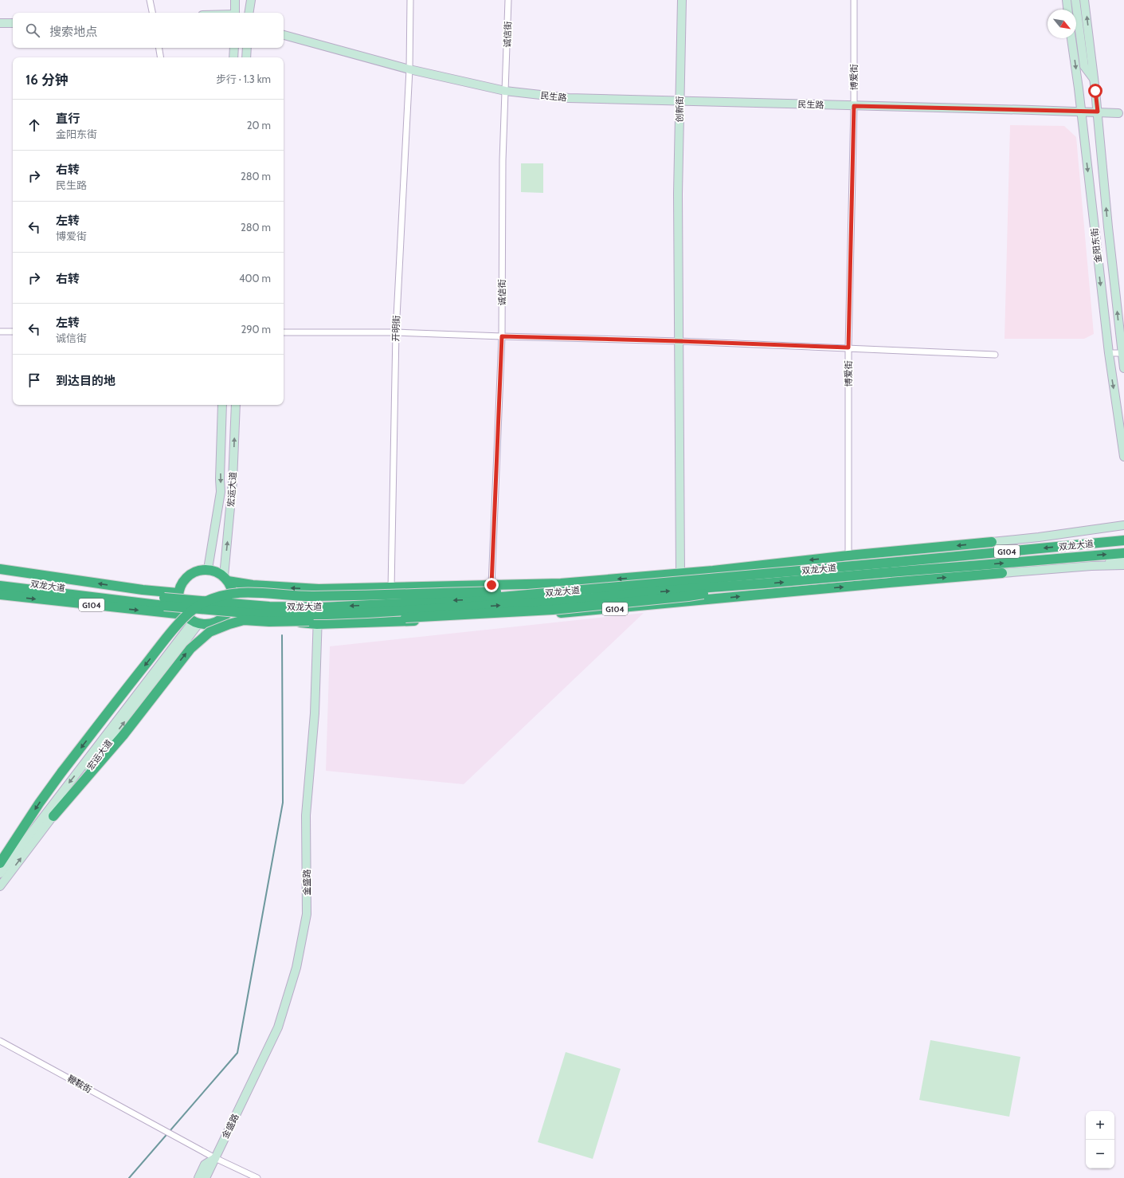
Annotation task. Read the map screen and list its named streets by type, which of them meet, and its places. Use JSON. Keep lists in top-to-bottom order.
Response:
{
  "streets": {
    "highway": ["双龙大道", "G104"],
    "street": [
      "诚信街",
      "博爱街",
      "民生路",
      "创新街",
      "金阳东街",
      "开明街",
      "宏运大道",
      "金盛路",
      "鞭鞍街"
    ]
  },
  "crossings": [
    ["诚信街", "民生路"],
    ["诚信街", "双龙大道"],
    ["博爱街", "民生路"],
    ["博爱街", "双龙大道"],
    ["民生路", "创新街"],
    ["民生路", "金阳东街"],
    ["民生路", "开明街"],
    ["创新街", "双龙大道"],
    ["开明街", "双龙大道"],
    ["宏运大道", "双龙大道"],
    ["双龙大道", "金盛路"],
    ["金盛路", "鞭鞍街"]
  ],
  "north": "bottom right",
  "page": {
    "search": "搜索地点",
    "heading": ["16 分钟", "步行 · 1.3 km"],
    "list": [
      ["直行", "金阳东街", "20 m"],
      ["右转", "民生路", "280 m"],
      ["左转", "博爱街", "280 m"],
      ["右转", "400 m"],
      ["左转", "诚信街", "290 m"],
      "到达目的地"
    ],
    "map_buttons": ["+", "−"]
  }
}
